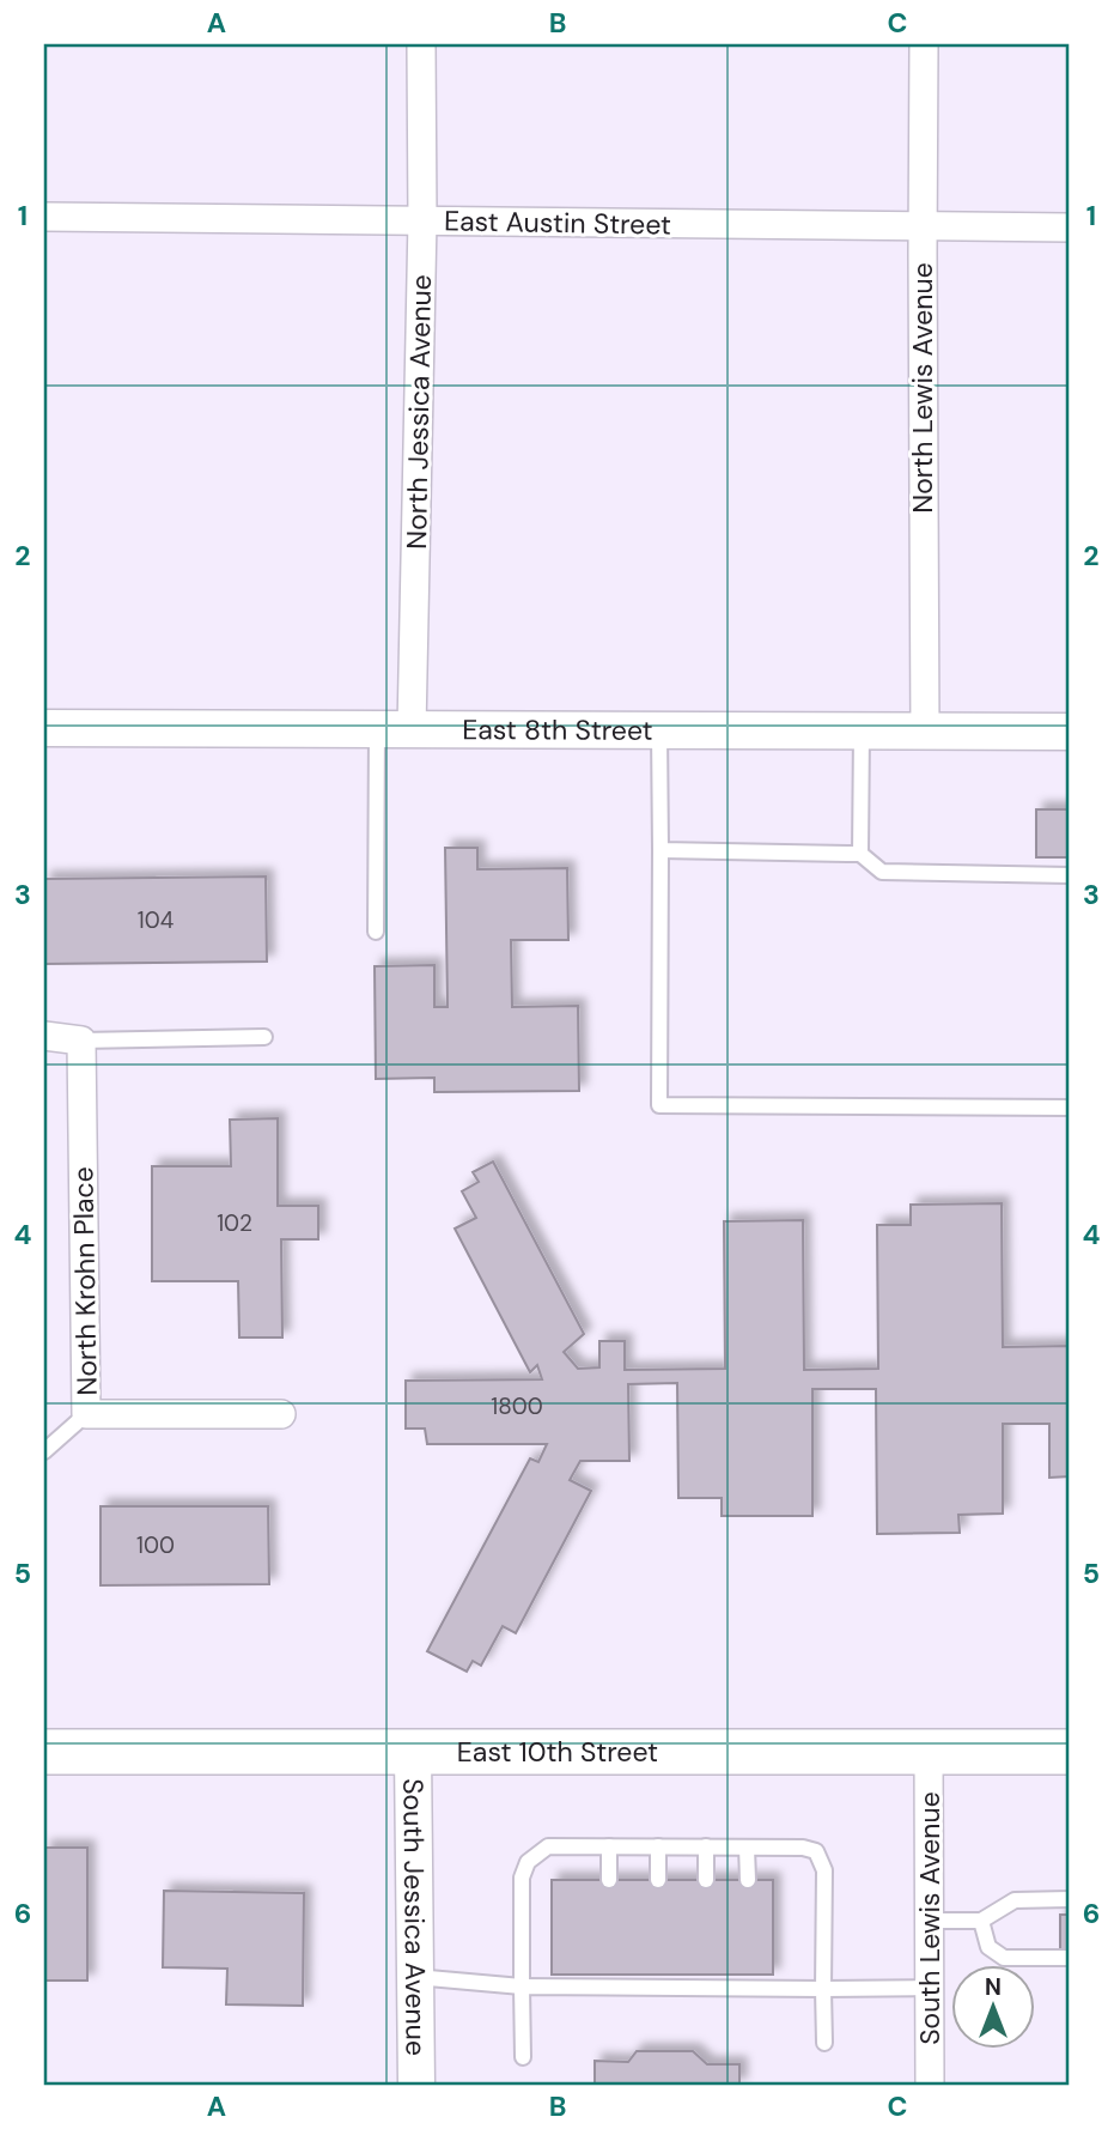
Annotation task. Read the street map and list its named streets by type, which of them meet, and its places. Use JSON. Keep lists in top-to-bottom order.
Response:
{
  "streets": {
    "main road": ["East 10th Street"],
    "street": [
      "East Austin Street",
      "North Lewis Avenue",
      "North Jessica Avenue",
      "East 8th Street",
      "North Krohn Place",
      "South Jessica Avenue",
      "South Lewis Avenue"
    ]
  },
  "crossings": [
    ["East Austin Street", "North Lewis Avenue"],
    ["East Austin Street", "North Jessica Avenue"],
    ["North Lewis Avenue", "East 8th Street"],
    ["North Jessica Avenue", "East 8th Street"],
    ["East 10th Street", "South Jessica Avenue"],
    ["East 10th Street", "South Lewis Avenue"]
  ],
  "house_numbers": [
    "104",
    "102",
    "1800",
    "100"
  ],
  "north": "top",
  "grid": {
    "columns": ["A", "B", "C"],
    "rows": [
      "1",
      "2",
      "3",
      "4",
      "5",
      "6"
    ]
  }
}
